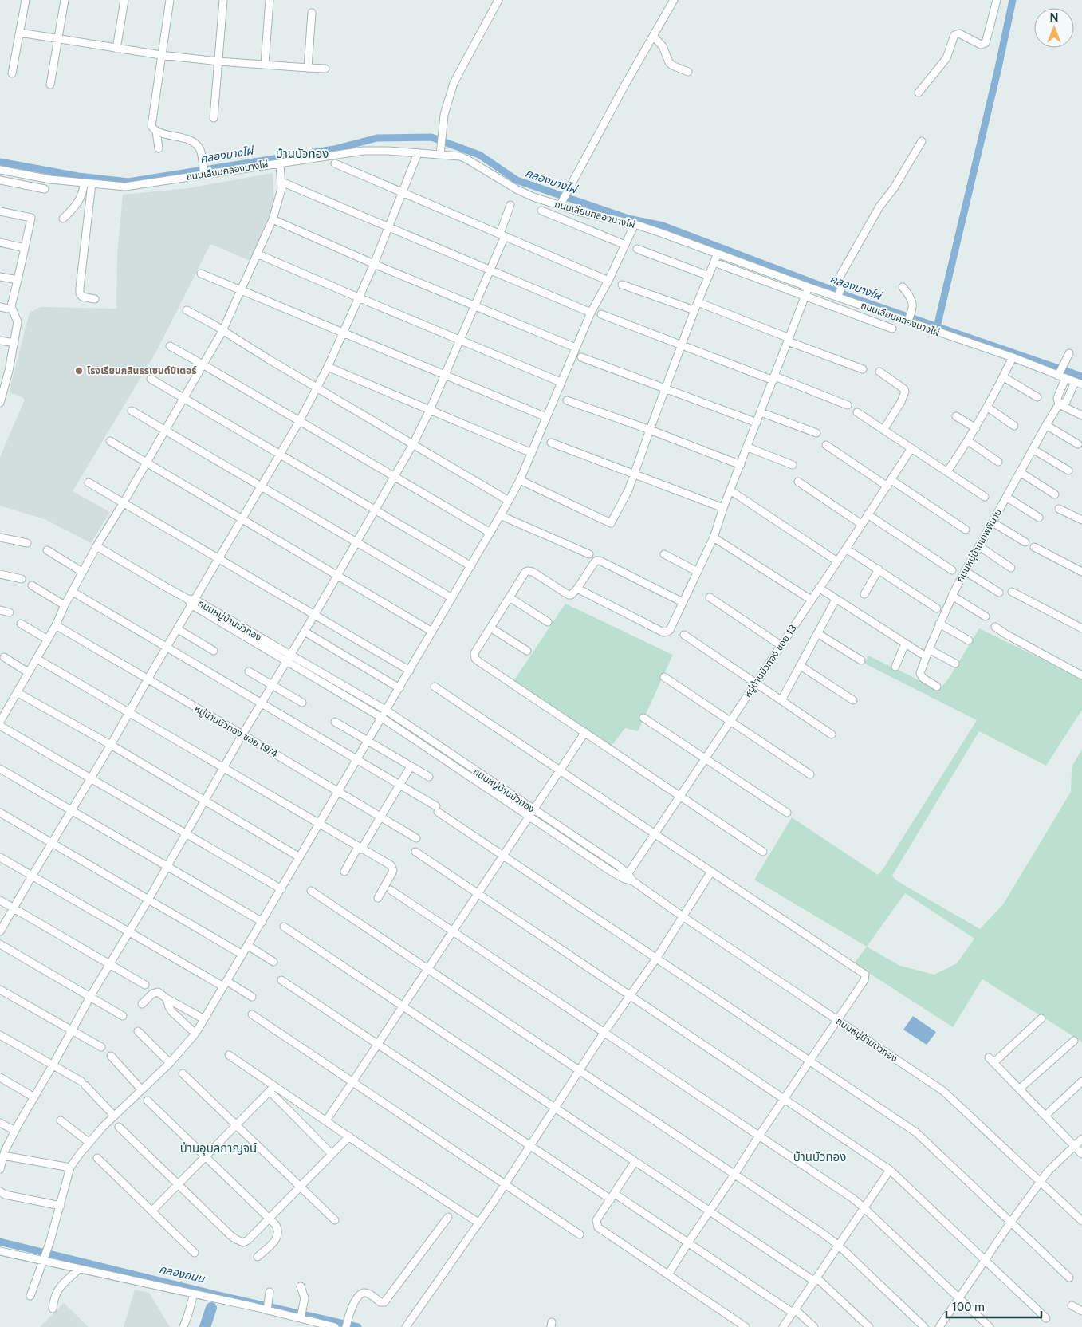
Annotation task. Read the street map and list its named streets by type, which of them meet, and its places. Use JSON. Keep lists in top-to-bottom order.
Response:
{
  "streets": {
    "street": [
      "ถนนเลียบคลองบางไผ่",
      "ถนนหมู่บ้านเทพพิมาน",
      "ถนนหมู่บ้านบัวทอง",
      "หมู่บ้านบัวทอง ซอย 13",
      "หมู่บ้านบัวทอง ซอย 19/4"
    ]
  },
  "crossings": [
    ["ถนนเลียบคลองบางไผ่", "ถนนหมู่บ้านเทพพิมาน"],
    ["ถนนหมู่บ้านบัวทอง", "หมู่บ้านบัวทอง ซอย 13"]
  ],
  "districts": ["บ้านบัวทอง", "บ้านอุบลกาญจน์", "บ้านบัวทอง"],
  "water": ["คลองบางไผ่", "คลองถนน"],
  "places": ["โรงเรียนกสินธรเซนต์ปีเตอร์"],
  "scale_bar": "100 m",
  "north": "top"
}
